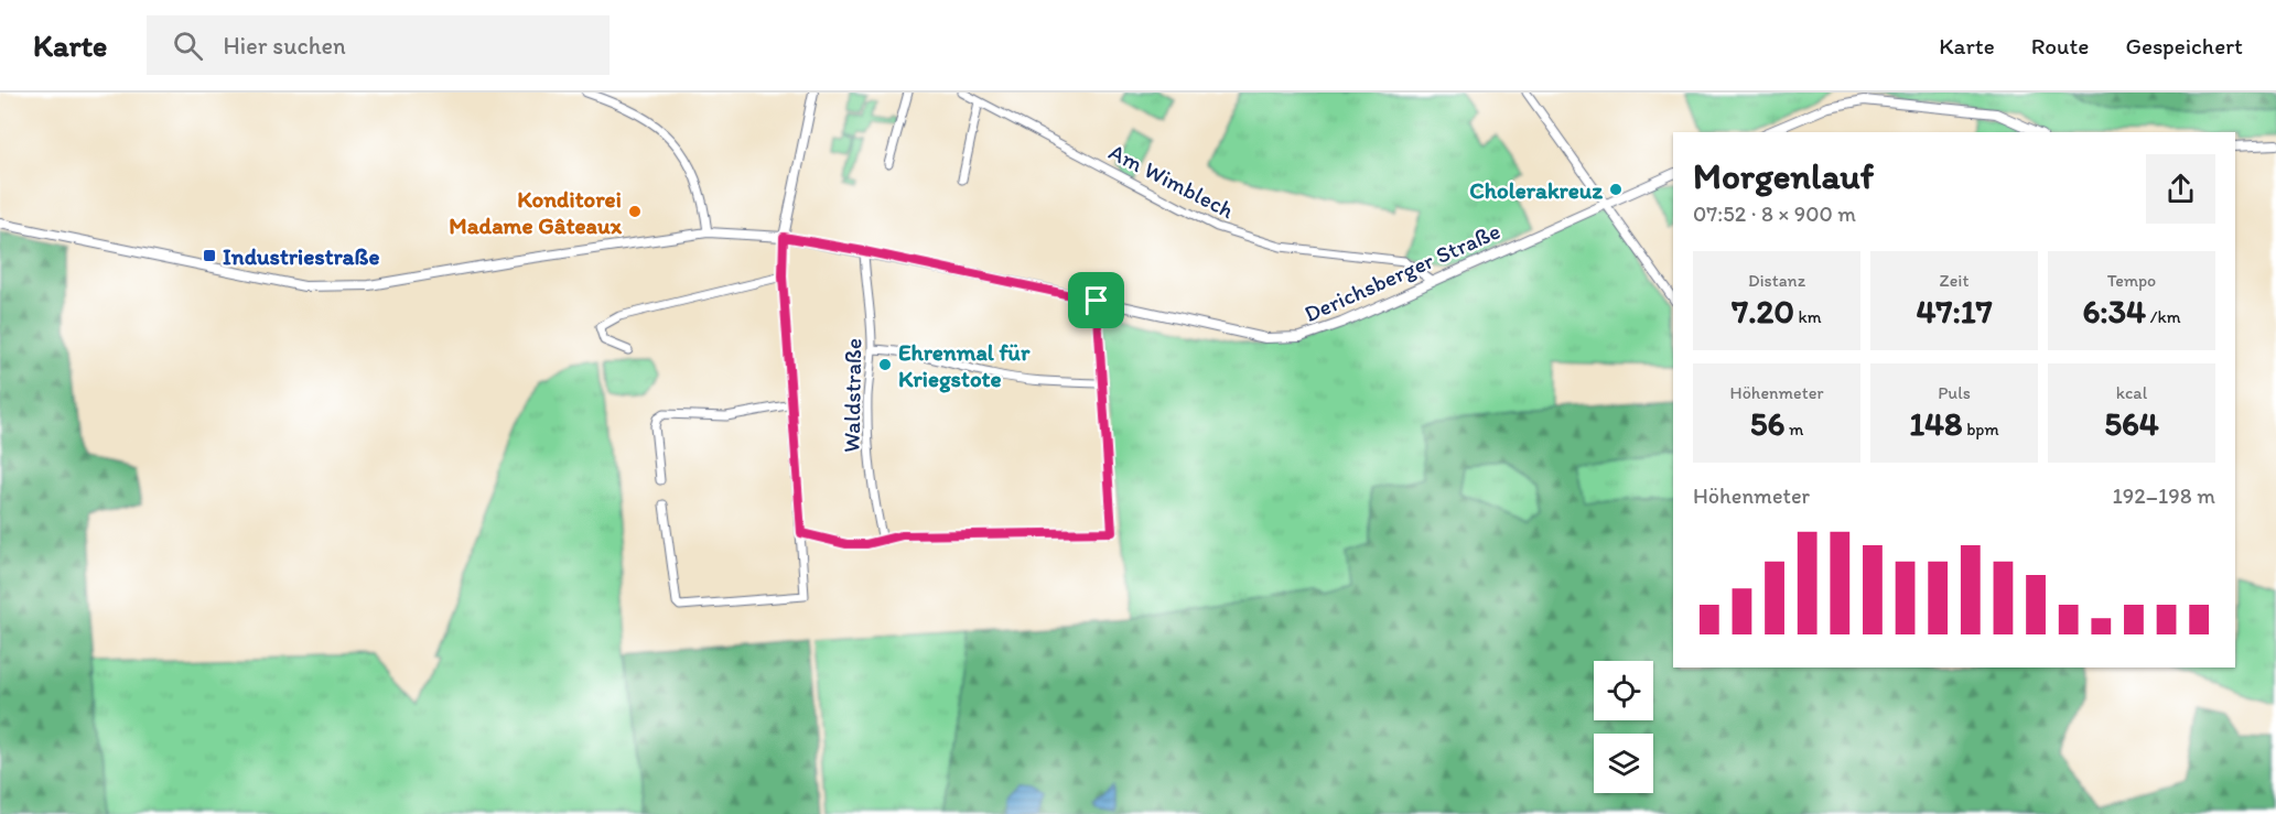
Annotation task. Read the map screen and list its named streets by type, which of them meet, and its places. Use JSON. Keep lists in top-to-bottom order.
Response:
{
  "streets": {
    "street": ["Am Wimblech", "Derichsberger Straße", "Waldstraße"]
  },
  "crossings": [
    ["Am Wimblech", "Derichsberger Straße"],
    ["Derichsberger Straße", "Waldstraße"]
  ],
  "places": {
    "other": ["Cholerakreuz", "Konditorei Madame Gâteaux", "Ehrenmal für Kriegstote"],
    "transit": ["Industriestraße"]
  },
  "page": {
    "header": "Karte",
    "search": "Hier suchen",
    "nav": ["Karte", "Route", "Gespeichert"],
    "heading": ["Morgenlauf", "07:52 · 8 × 900 m"],
    "stats": [
      ["Distanz", "7.20 km"],
      ["Zeit", "47:17"],
      ["Tempo", "6:34 /km"],
      ["Höhenmeter", "56 m"],
      ["Puls", "148 bpm"],
      ["kcal", "564"]
    ],
    "chart": ["Höhenmeter", "192–198 m"]
  }
}
